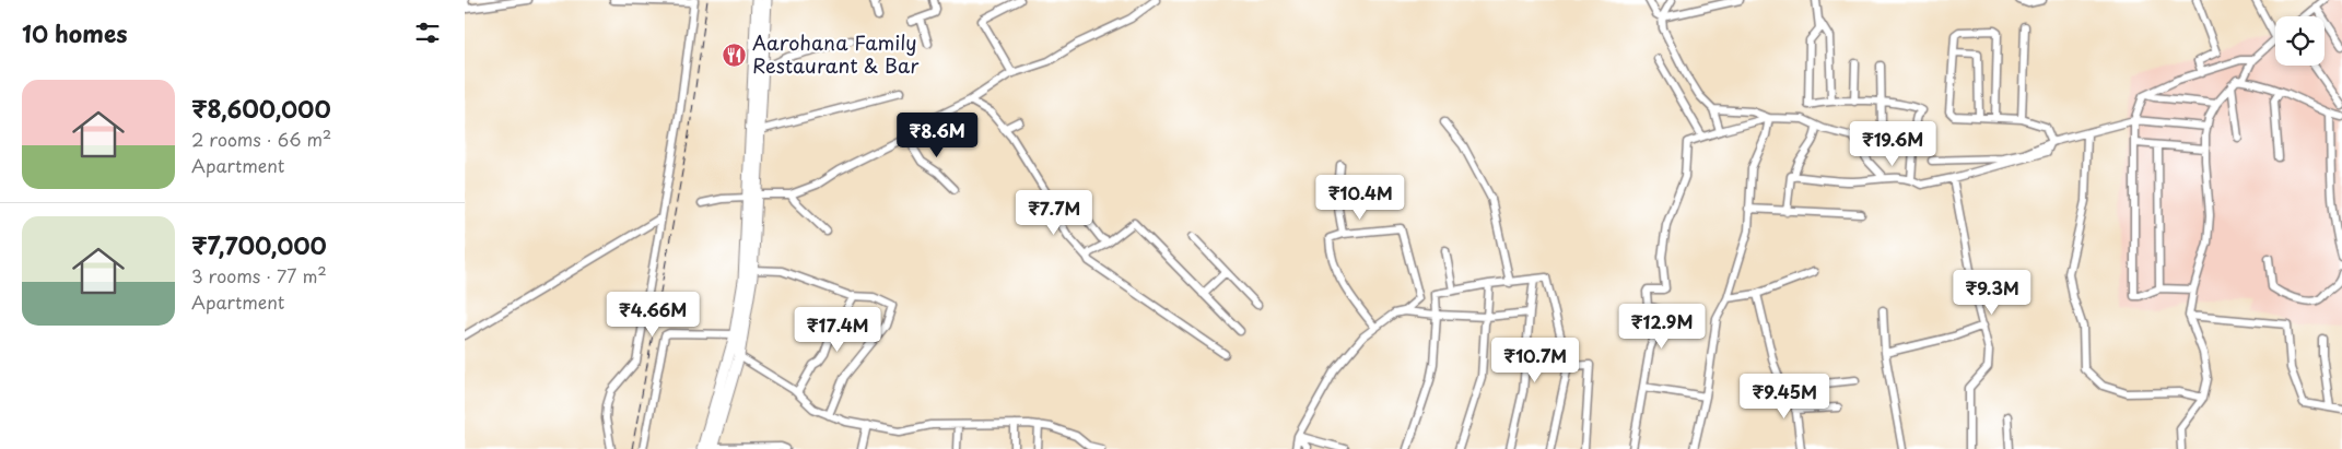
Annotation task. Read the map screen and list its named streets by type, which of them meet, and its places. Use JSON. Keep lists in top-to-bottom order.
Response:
{
  "places": {
    "restaurant": ["Aarohana Family Restaurant & Bar"]
  },
  "page": {
    "heading": "10 homes",
    "list": [
      {
        "name": "₹8,600,000",
        "note": "2 rooms · 66 m² · Apartment"
      },
      {
        "name": "₹7,700,000",
        "note": "3 rooms · 77 m² · Apartment"
      }
    ],
    "price": [
      "₹8.6M",
      "₹19.6M",
      "₹10.4M",
      "₹7.7M",
      "₹9.3M",
      "₹4.66M",
      "₹12.9M",
      "₹17.4M",
      "₹10.7M",
      "₹9.45M"
    ]
  }
}
